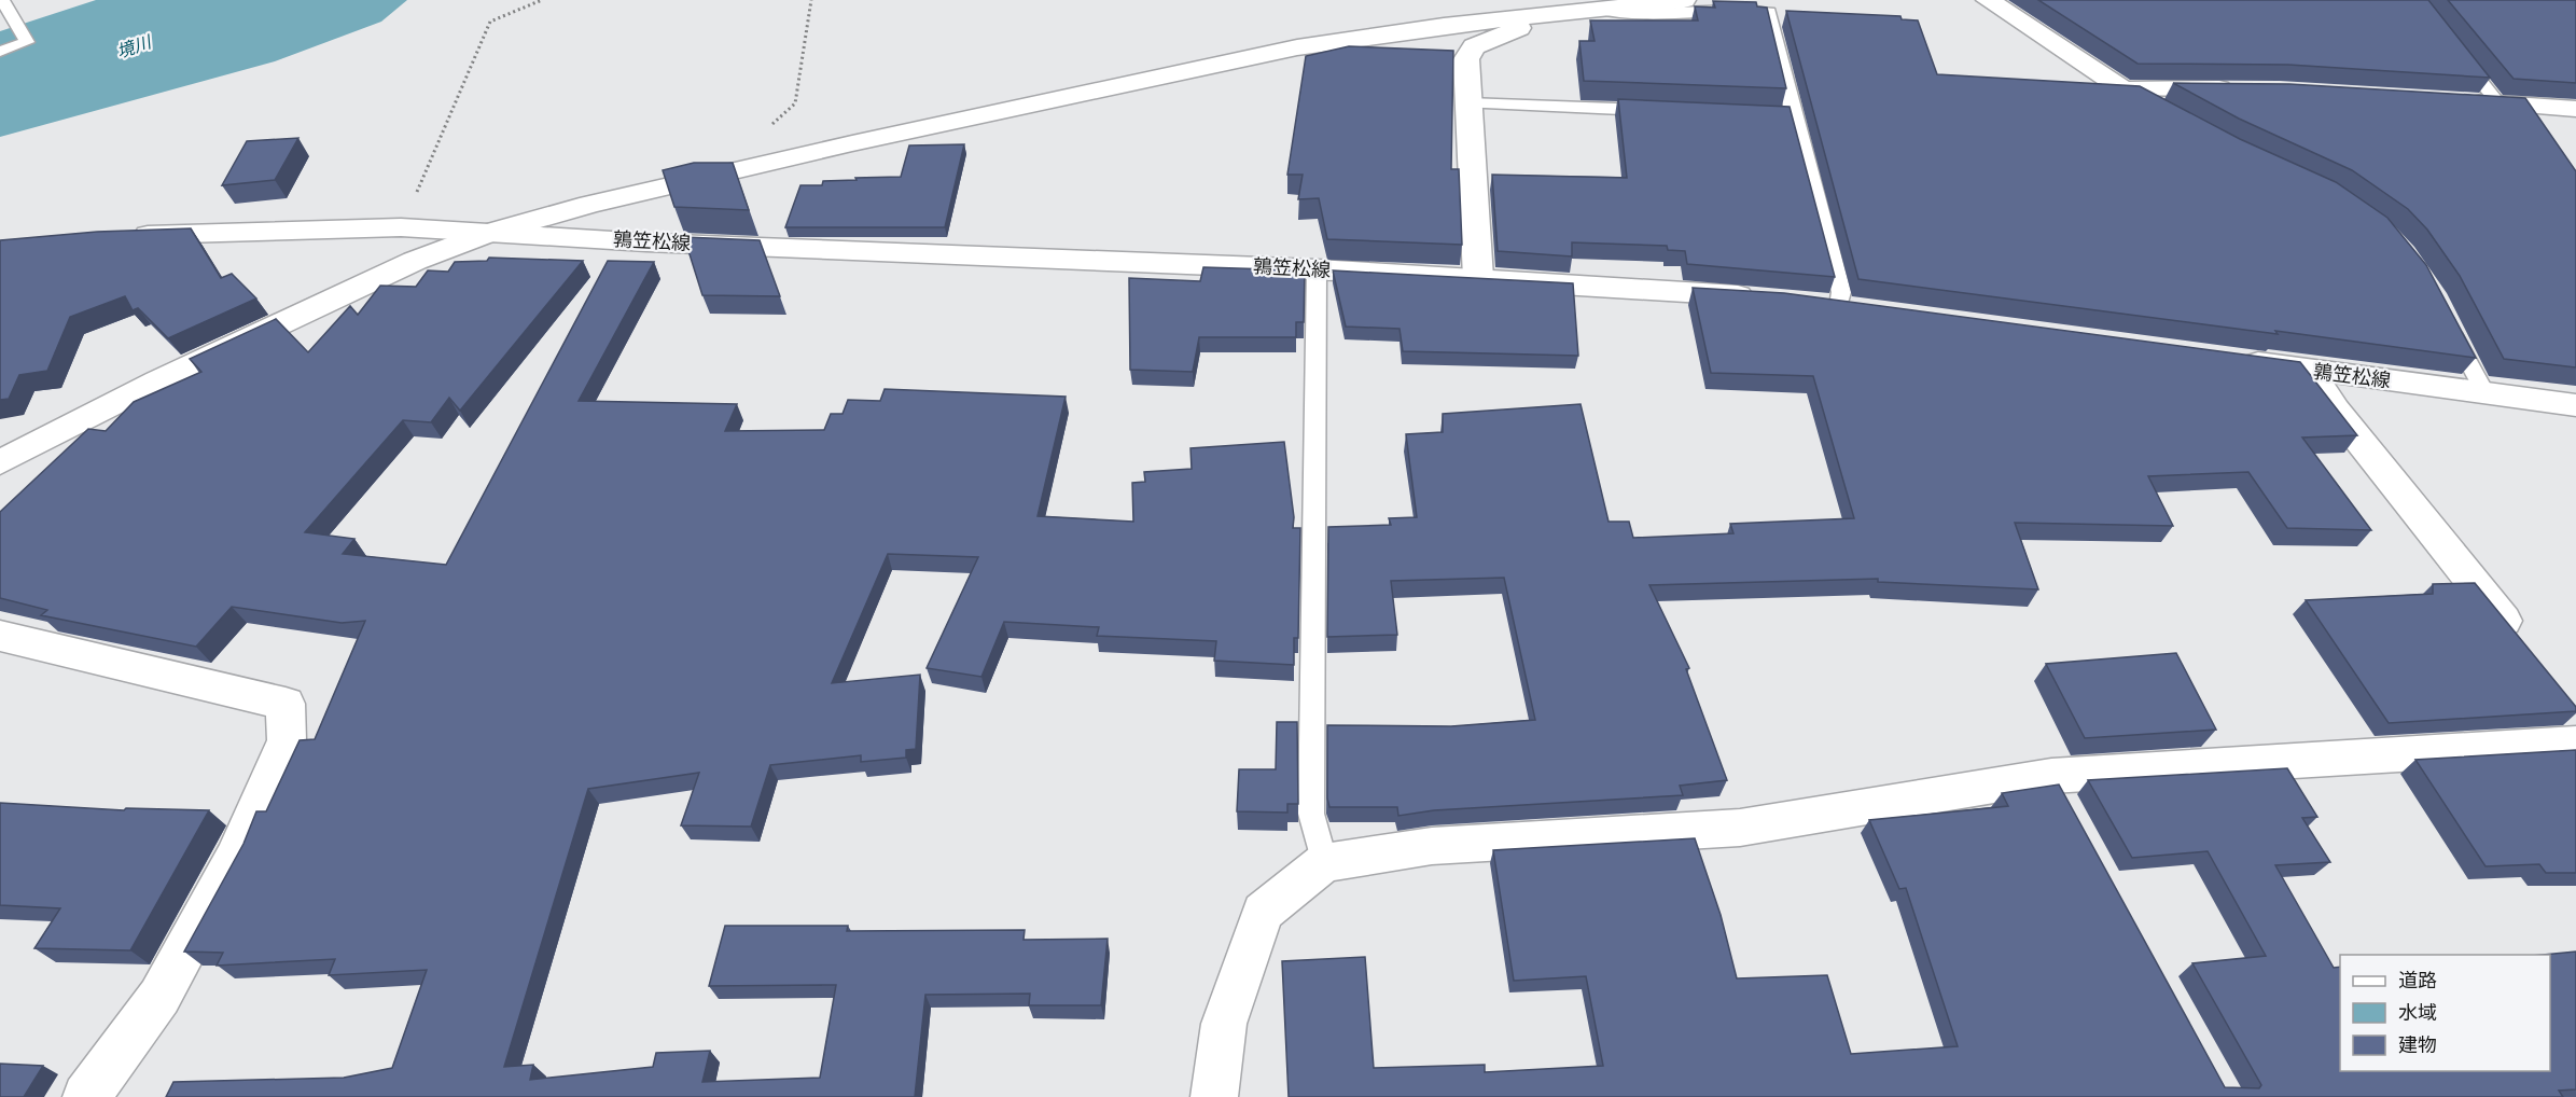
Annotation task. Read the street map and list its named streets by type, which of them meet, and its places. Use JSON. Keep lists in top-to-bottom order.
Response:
{
  "streets": {
    "street": ["鶉笠松線"]
  },
  "water": ["境川"],
  "legend": ["道路", "水域", "建物"]
}
